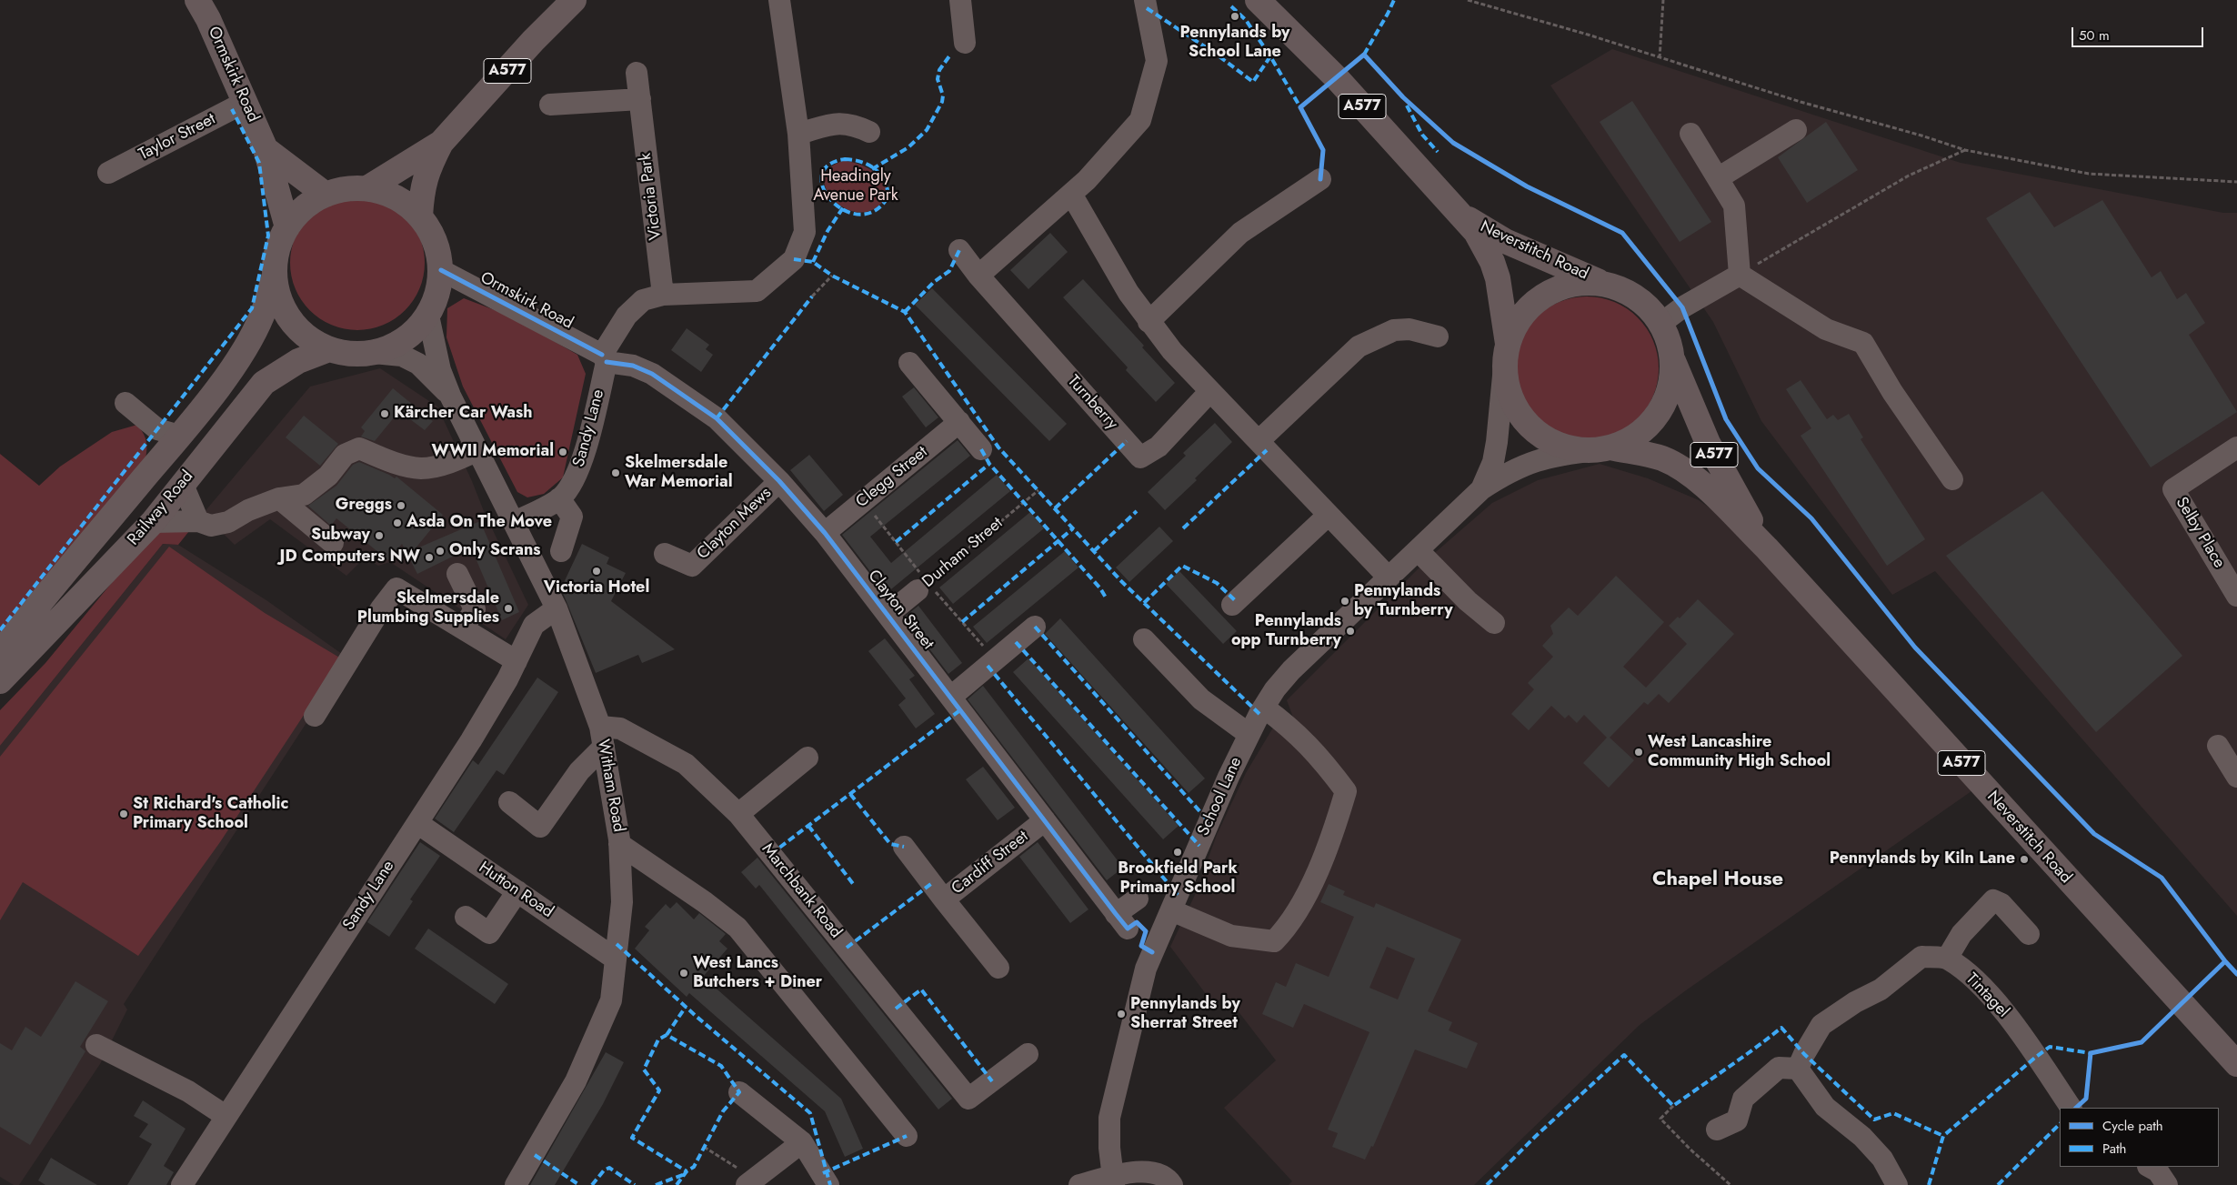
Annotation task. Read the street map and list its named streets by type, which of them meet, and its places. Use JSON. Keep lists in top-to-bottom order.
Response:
{
  "streets": {
    "main road": [
      "A577",
      "Ormskirk Road",
      "Neverstitch Road",
      "Railway Road"
    ],
    "street": [
      "Taylor Street",
      "Victoria Park",
      "Turnberry",
      "Sandy Lane",
      "Clegg Street",
      "Clayton Mews",
      "Selby Place",
      "Durham Street",
      "Clayton Street",
      "Witham Road",
      "School Lane",
      "Cardiff Street",
      "Hutton Road",
      "Marchbank Road",
      "Tintagel"
    ]
  },
  "crossings": [
    ["A577", "Ormskirk Road"],
    ["A577", "Neverstitch Road"],
    ["A577", "Railway Road"],
    ["A577", "Witham Road"],
    ["A577", "School Lane"],
    ["Ormskirk Road", "Taylor Street"],
    ["Ormskirk Road", "Sandy Lane"],
    ["Ormskirk Road", "Clayton Street"],
    ["Victoria Park", "Sandy Lane"],
    ["Neverstitch Road", "School Lane"],
    ["Sandy Lane", "Clayton Street"],
    ["Sandy Lane", "Witham Road"],
    ["Sandy Lane", "Hutton Road"],
    ["Clegg Street", "Clayton Street"],
    ["Clayton Mews", "Clayton Street"],
    ["Durham Street", "Clayton Street"],
    ["Clayton Street", "Cardiff Street"],
    ["Witham Road", "Hutton Road"],
    ["Witham Road", "Marchbank Road"]
  ],
  "districts": ["Chapel House"],
  "parks": ["Headingly Avenue Park"],
  "places": [
    "Pennylands by School Lane",
    "Kärcher Car Wash",
    "WWII Memorial",
    "Skelmersdale War Memorial",
    "Greggs",
    "Asda On The Move",
    "Subway",
    "Only Scrans",
    "JD Computers NW",
    "Victoria Hotel",
    "Pennylands by Turnberry",
    "Skelmersdale Plumbing Supplies",
    "Pennylands opp Turnberry",
    "West Lancashire Community High School",
    "St Richard's Catholic Primary School",
    "Brookfield Park Primary School",
    "Pennylands by Kiln Lane",
    "West Lancs Butchers + Diner",
    "Pennylands by Sherrat Street"
  ],
  "legend": ["Cycle path", "Path"],
  "scale_bar": "50 m"
}
